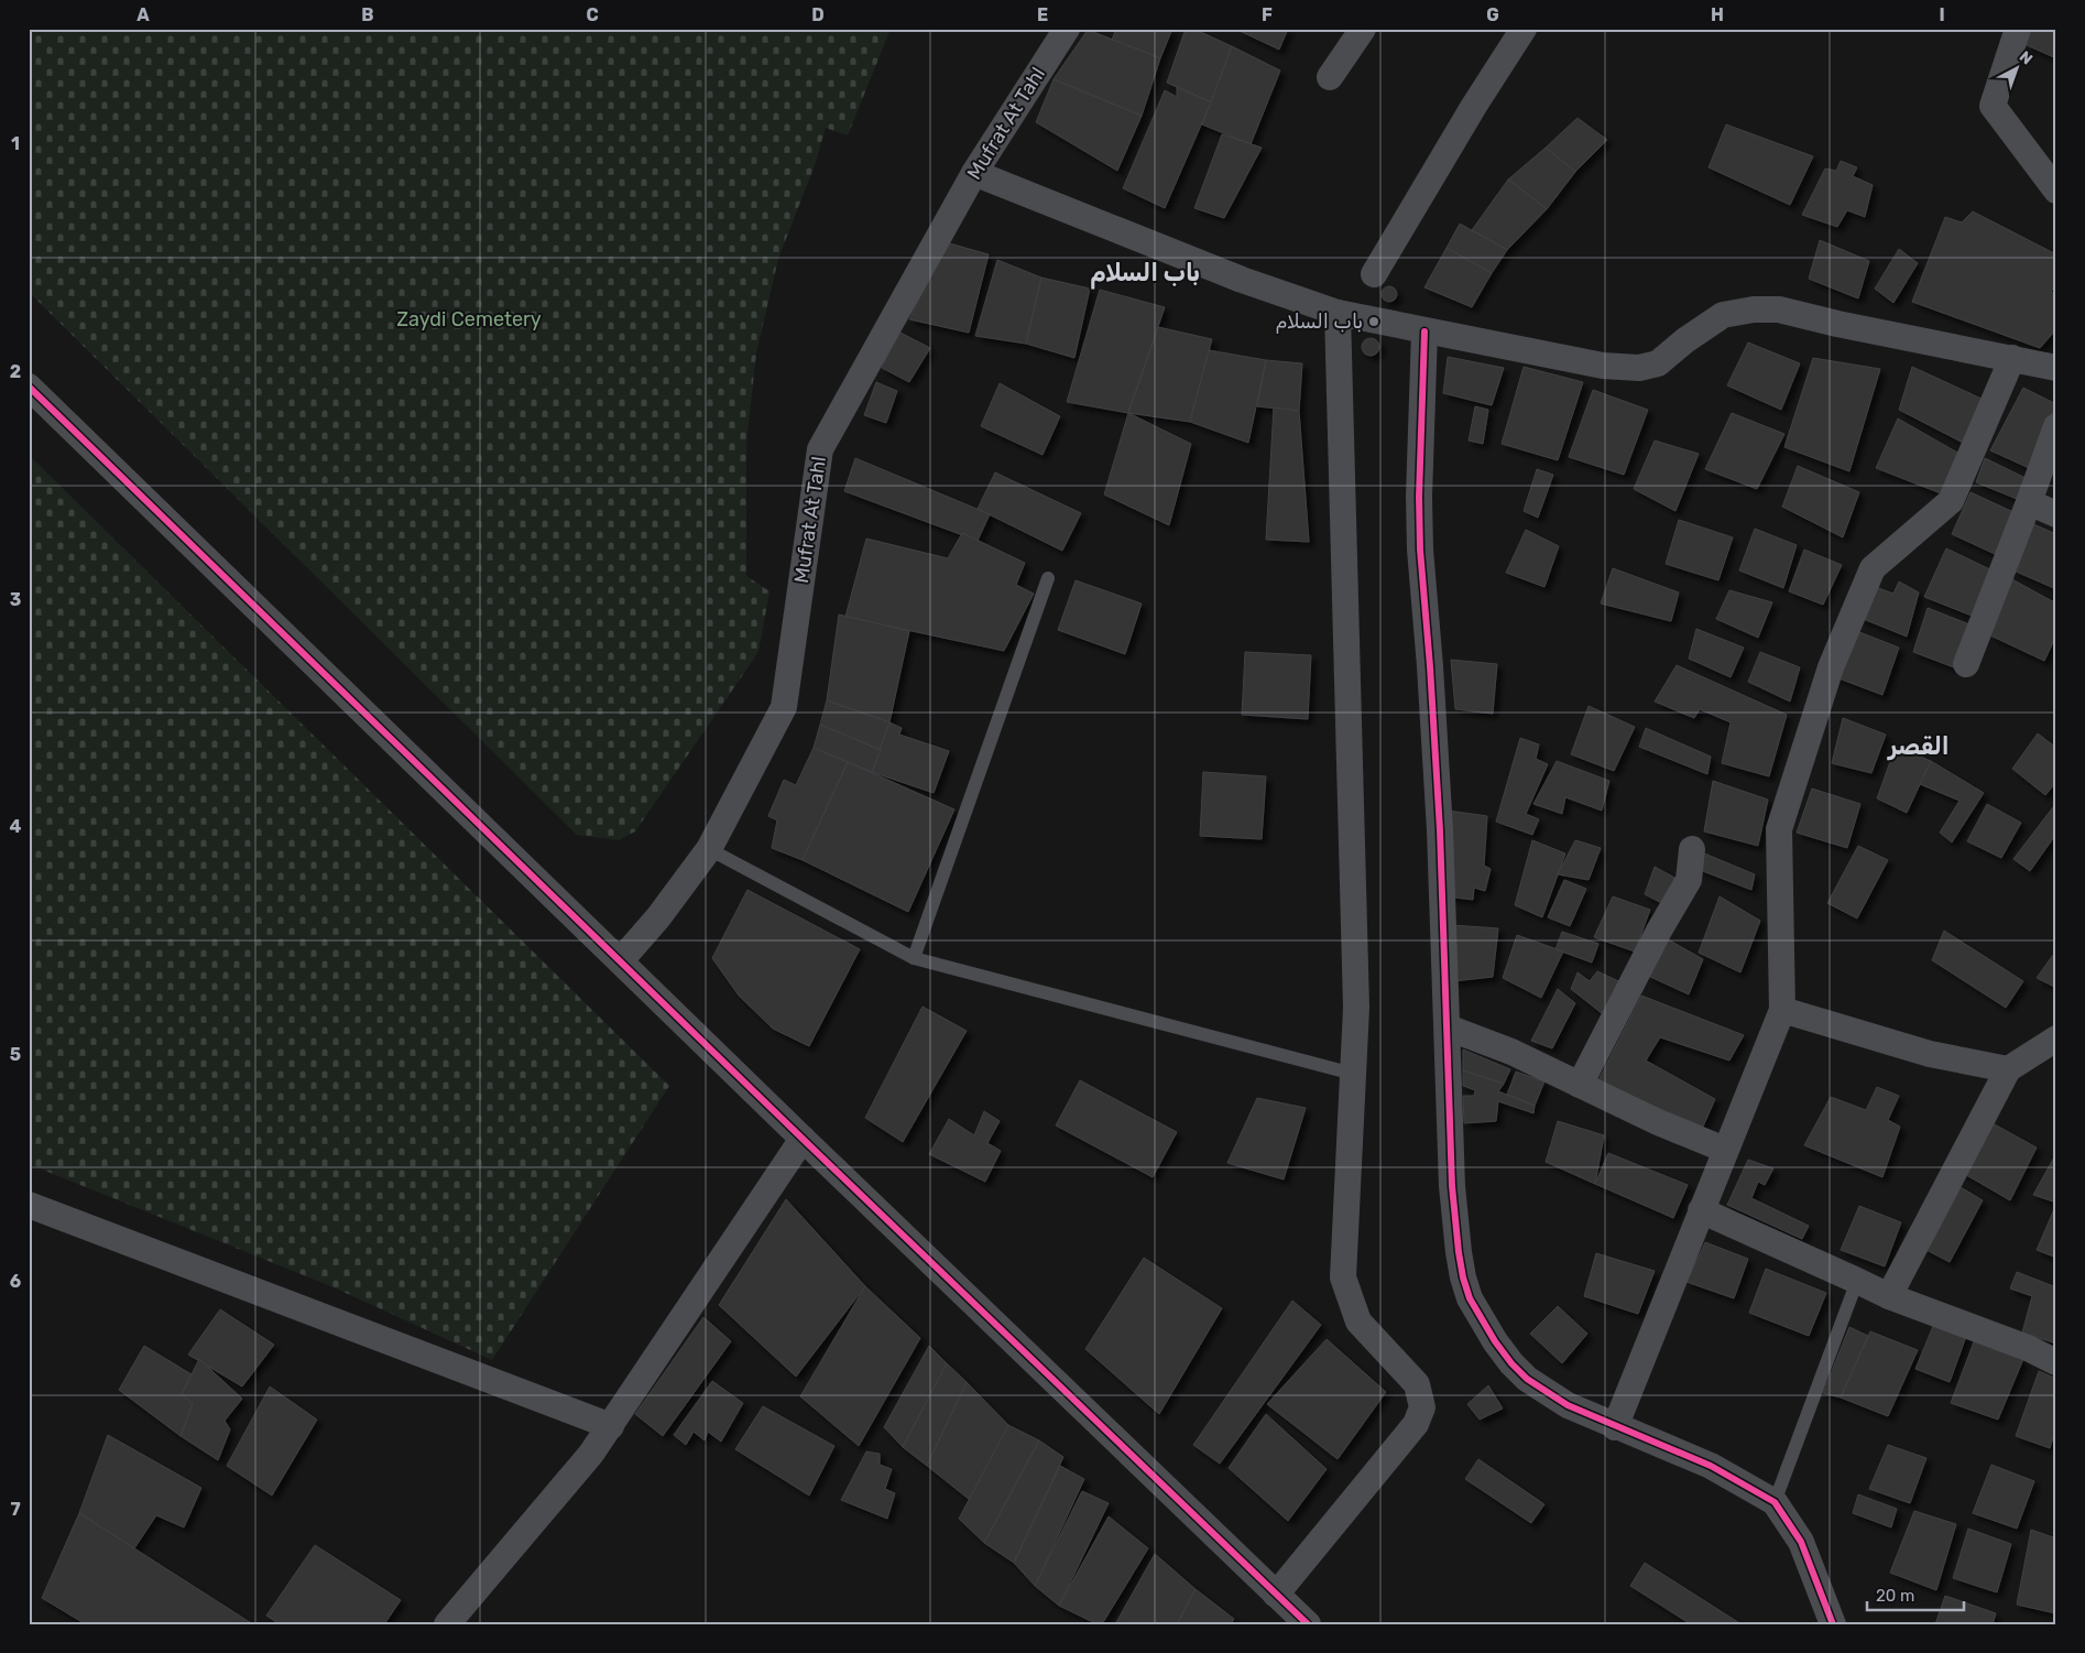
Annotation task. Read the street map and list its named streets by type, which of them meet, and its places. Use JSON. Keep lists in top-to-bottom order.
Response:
{
  "streets": {
    "street": ["Mufrat At Tahl"]
  },
  "districts": ["باب السلام", "القصر"],
  "parks": ["Zaydi Cemetery"],
  "places": ["باب السلام"],
  "scale_bar": "20 m",
  "north": "top right",
  "grid": {
    "columns": [
      "A",
      "B",
      "C",
      "D",
      "E",
      "F",
      "G",
      "H",
      "I"
    ],
    "rows": [
      "1",
      "2",
      "3",
      "4",
      "5",
      "6",
      "7"
    ]
  }
}
